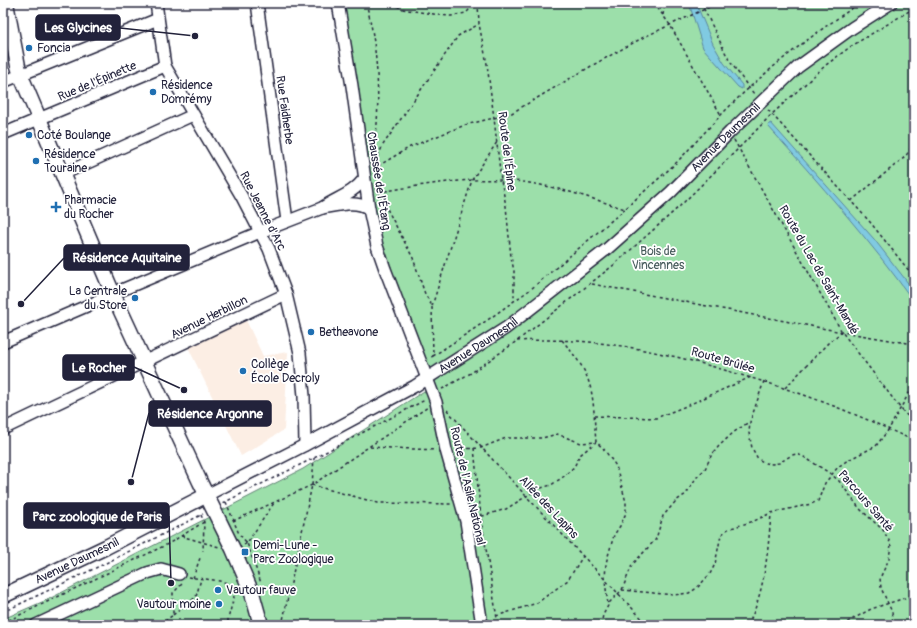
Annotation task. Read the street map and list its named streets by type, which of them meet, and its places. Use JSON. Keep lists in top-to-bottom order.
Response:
{
  "streets": {
    "main road": ["Avenue Daumesnil"],
    "street": [
      "Rue de l'Épinette",
      "Rue Faidherbe",
      "Chaussée de l'Étang",
      "Rue Jeanne d'Arc",
      "Avenue Herbillon",
      "Route de l'Asile National"
    ],
    "path": [
      "Route de l'Épine",
      "Route du Lac de Saint-Mandé",
      "Route Brûlée",
      "Parcours Santé",
      "Allée des Lapins"
    ]
  },
  "crossings": [
    ["Rue de l'Épinette", "Rue Jeanne d'Arc"],
    ["Avenue Daumesnil", "Chaussée de l'Étang"],
    ["Avenue Daumesnil", "Rue Jeanne d'Arc"],
    ["Avenue Daumesnil", "Route du Lac de Saint-Mandé"],
    ["Avenue Daumesnil", "Route Brûlée"],
    ["Avenue Daumesnil", "Route de l'Asile National"],
    ["Avenue Daumesnil", "Allée des Lapins"],
    ["Chaussée de l'Étang", "Route de l'Asile National"],
    ["Rue Jeanne d'Arc", "Avenue Herbillon"],
    ["Route Brûlée", "Parcours Santé"],
    ["Route de l'Asile National", "Allée des Lapins"]
  ],
  "parks": ["Bois de Vincennes"],
  "places": {
    "other": [
      "Les Glycines",
      "Foncia",
      "Résidence Domrémy",
      "Coté Boulange",
      "Résidence Touraine",
      "La Centrale du Store",
      "Résidence Aquitaine",
      "Betheavone",
      "Collège École Decroly",
      "Le Rocher",
      "Résidence Argonne",
      "Parc zoologique de Paris",
      "Vautour fauve",
      "Vautour moine"
    ],
    "health": ["Pharmacie du Rocher"],
    "transit": ["Demi-Lune - Parc Zoologique"]
  }
}
